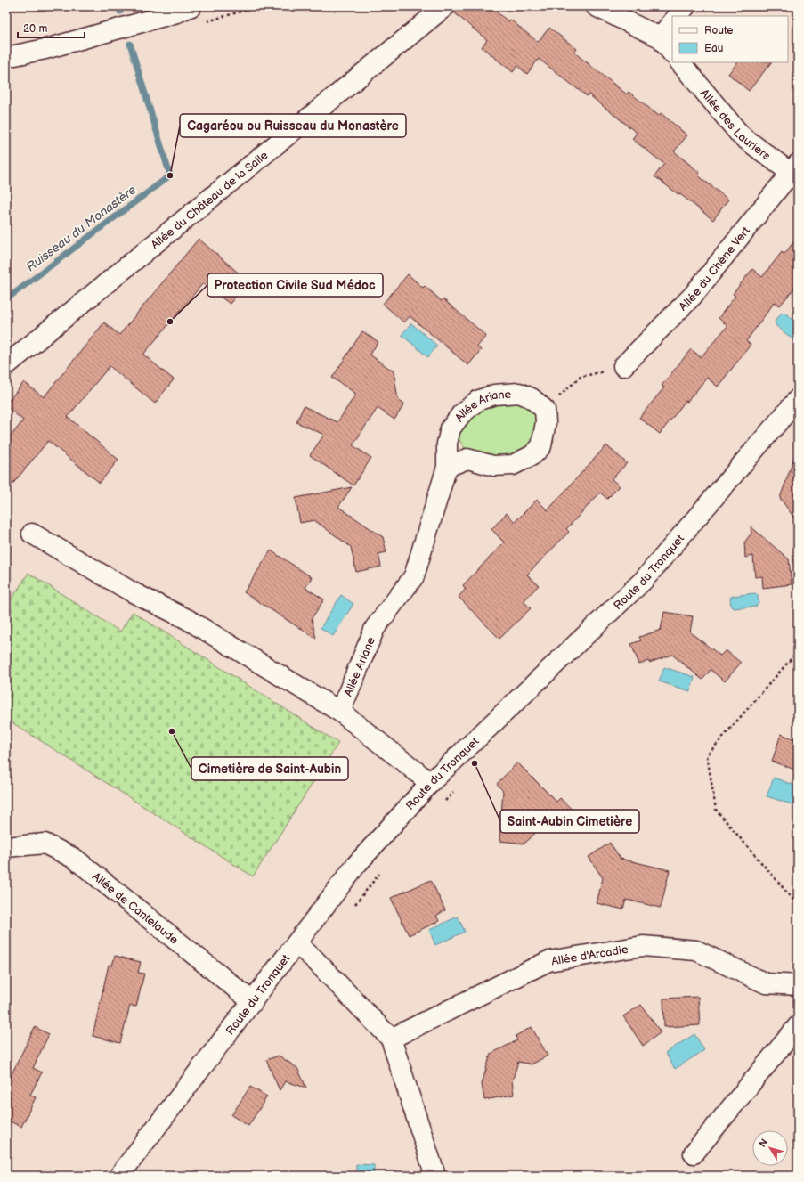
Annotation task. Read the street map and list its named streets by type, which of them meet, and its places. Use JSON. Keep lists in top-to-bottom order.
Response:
{
  "streets": {
    "street": [
      "Allée des Lauriers",
      "Allée du Château de la Salle",
      "Allée du Chêne Vert",
      "Allée Ariane",
      "Route du Tronquet",
      "Allée de Cantelaude",
      "Allée d'Arcadie"
    ]
  },
  "crossings": [
    ["Allée des Lauriers", "Allée du Chêne Vert"],
    ["Route du Tronquet", "Allée de Cantelaude"]
  ],
  "water": ["Ruisseau du Monastère"],
  "places": [
    "Cagaréou ou Ruisseau du Monastère",
    "Protection Civile Sud Médoc",
    "Cimetière de Saint-Aubin",
    "Saint-Aubin Cimetière"
  ],
  "legend": ["Route", "Eau"],
  "scale_bar": "20 m",
  "north": "top left"
}
